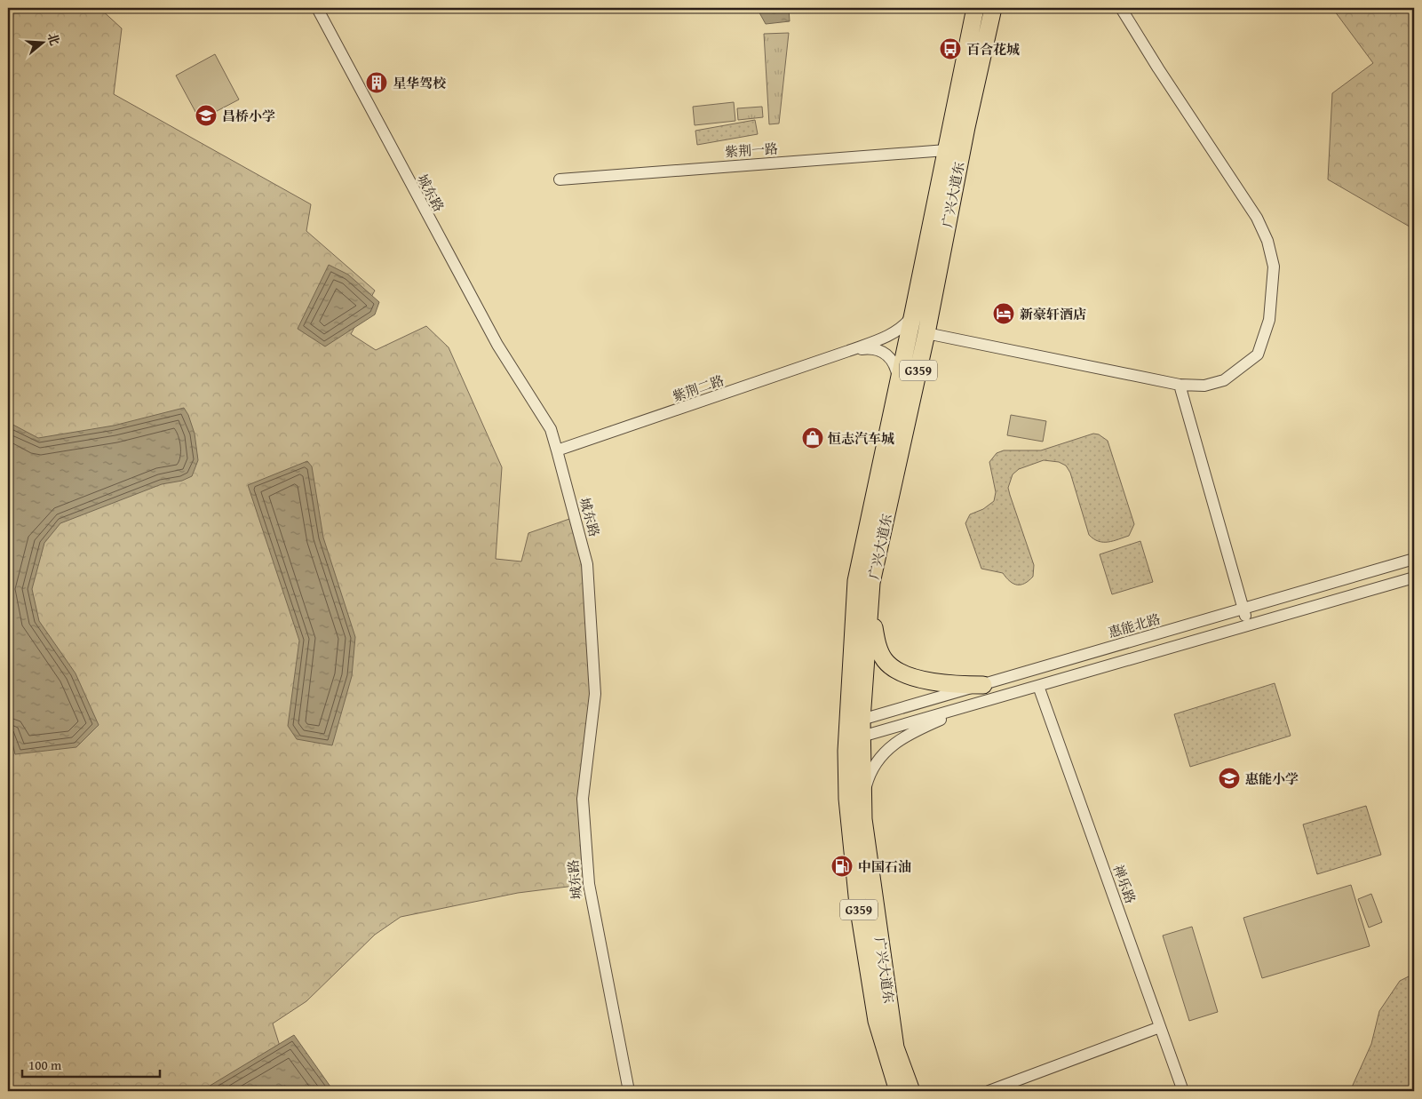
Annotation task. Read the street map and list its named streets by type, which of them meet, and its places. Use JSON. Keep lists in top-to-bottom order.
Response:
{
  "streets": {
    "highway": ["广兴大道东", "G359"],
    "street": [
      "紫荆一路",
      "城东路",
      "紫荆二路",
      "惠能北路",
      "禅乐路"
    ]
  },
  "crossings": [
    ["紫荆一路", "广兴大道东"],
    ["城东路", "紫荆二路"],
    ["广兴大道东", "紫荆二路"],
    ["广兴大道东", "惠能北路"]
  ],
  "places": {
    "bus stop": ["百合花城"],
    "building": ["星华驾校"],
    "school or university": ["昌桥小学", "惠能小学"],
    "hotel": ["新豪轩酒店"],
    "shop": ["恒志汽车城"],
    "fuel station": ["中国石油"]
  },
  "scale_bar": "100 m",
  "north": "right"
}
